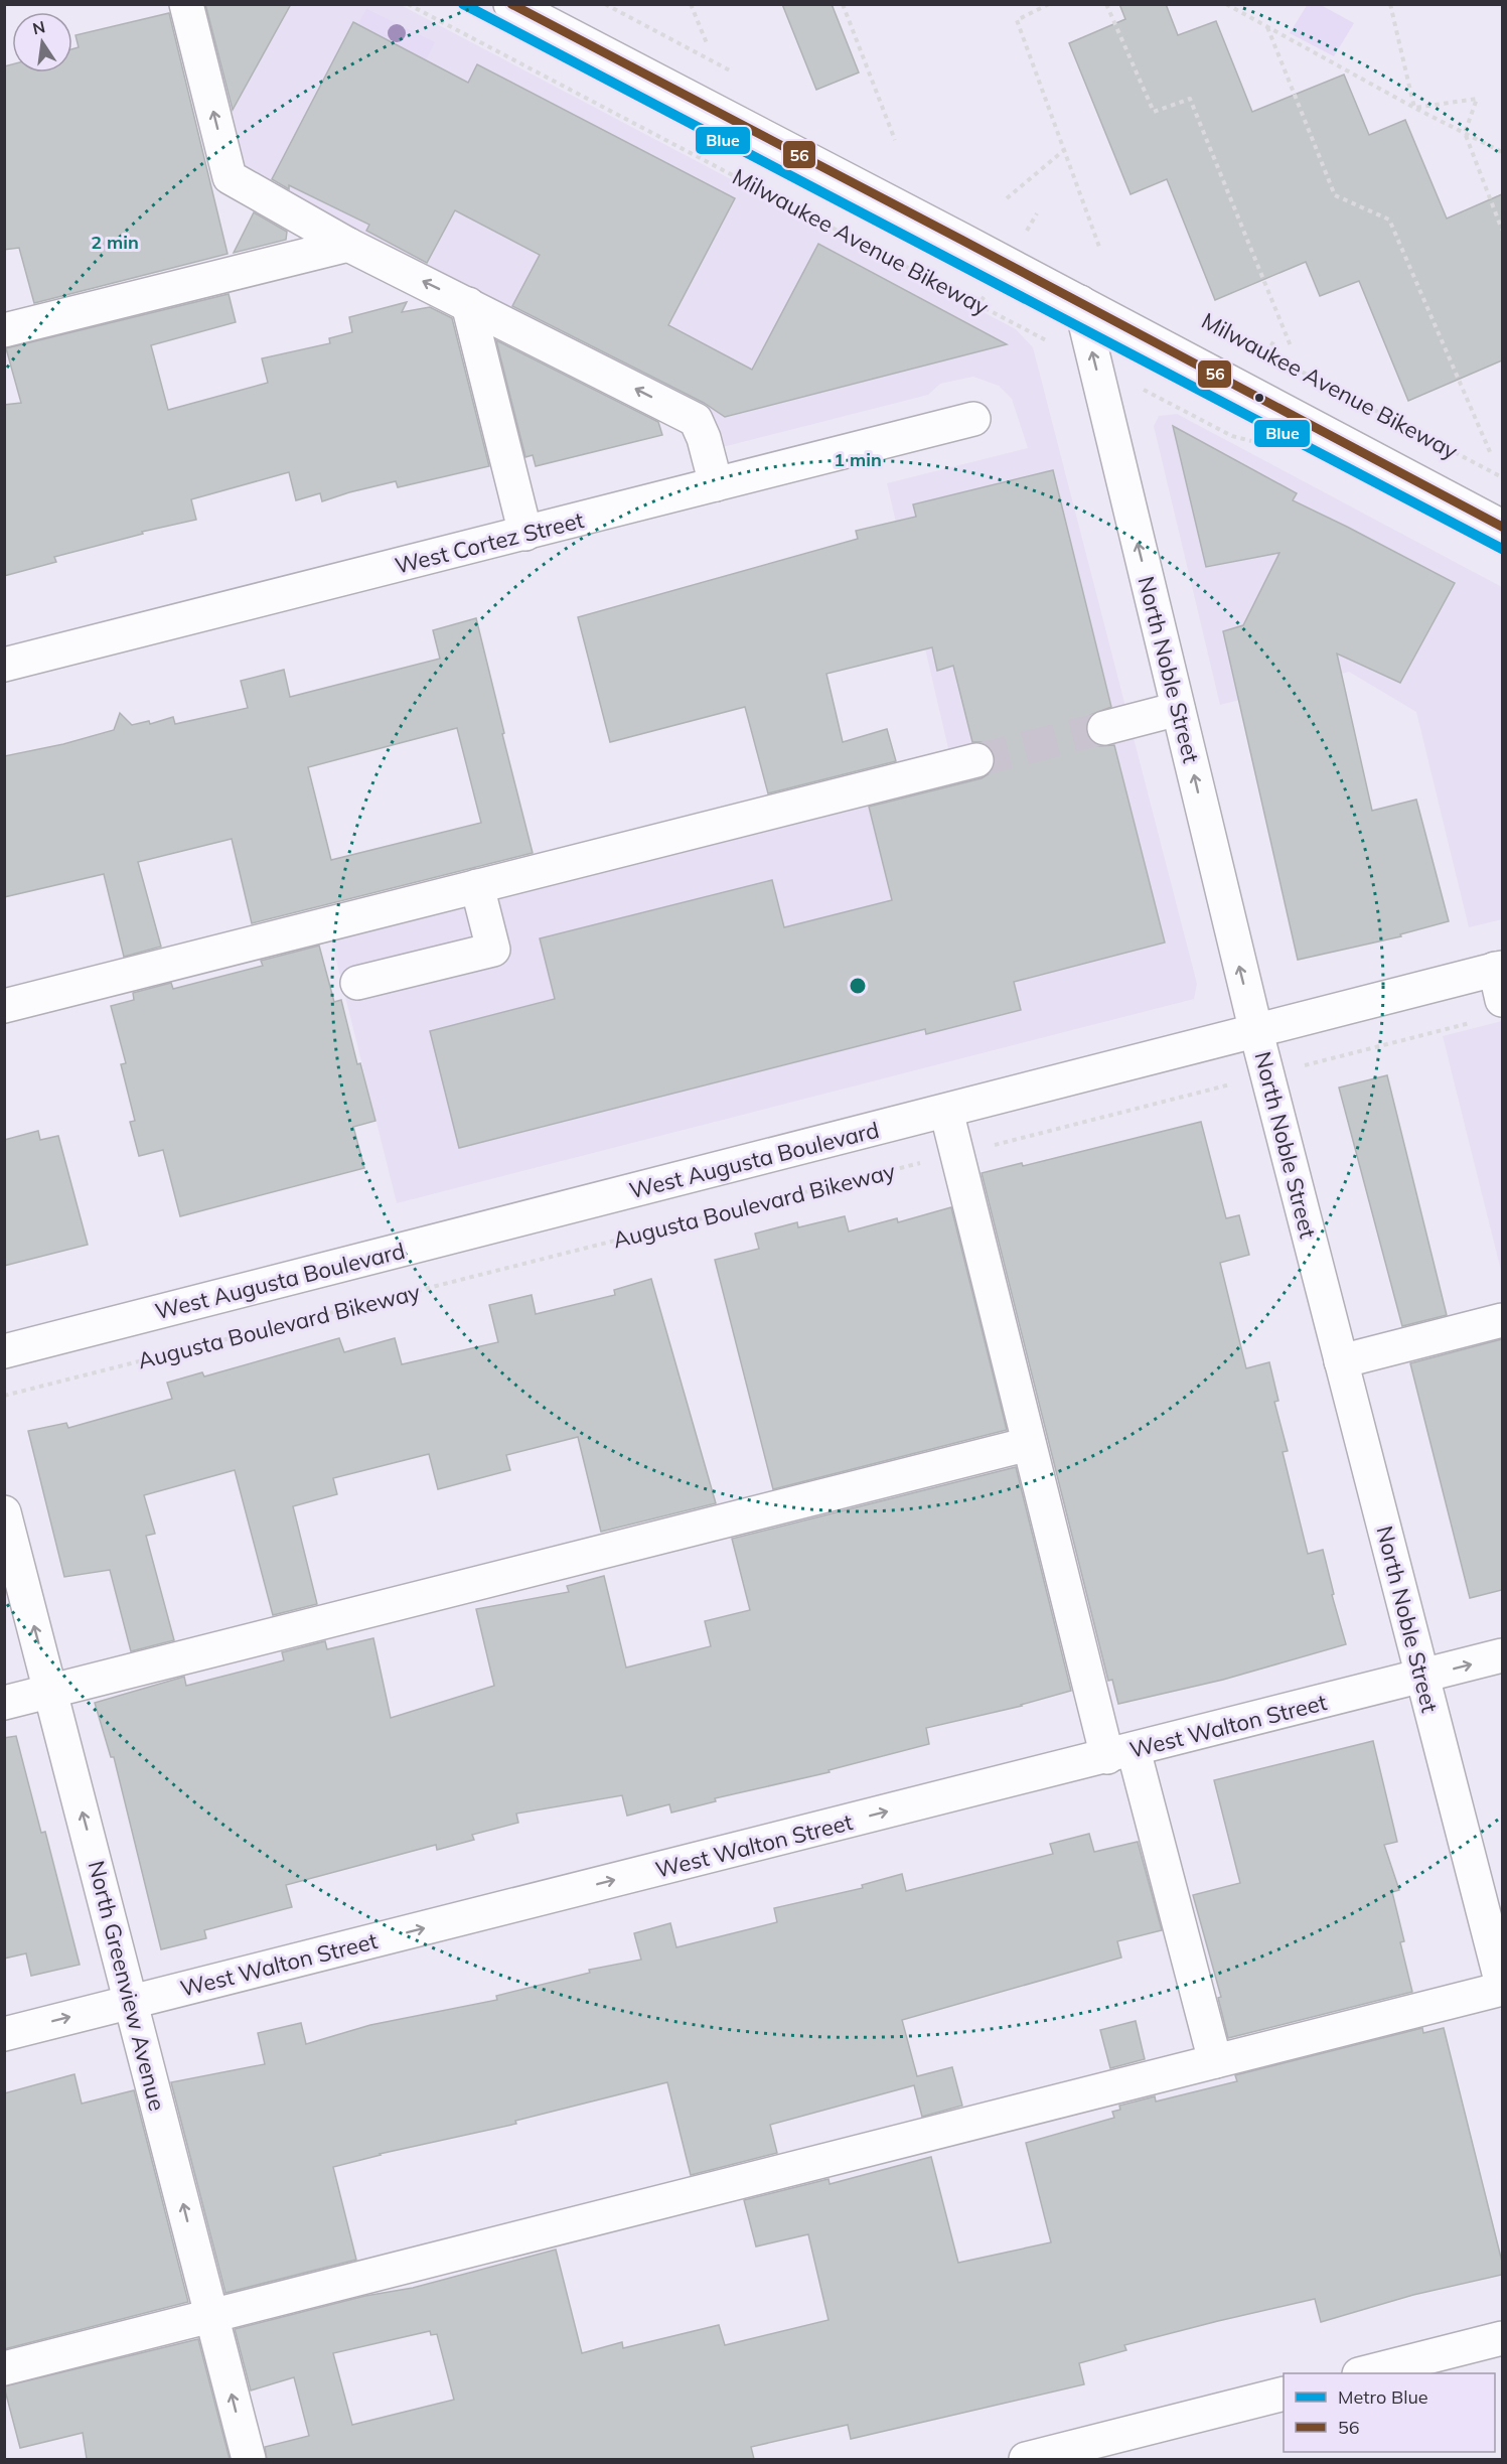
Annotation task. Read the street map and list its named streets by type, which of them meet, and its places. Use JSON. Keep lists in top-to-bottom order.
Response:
{
  "streets": {
    "street": [
      "West Cortez Street",
      "North Noble Street",
      "West Augusta Boulevard",
      "West Walton Street",
      "North Greenview Avenue"
    ],
    "path": ["Milwaukee Avenue Bikeway", "Augusta Boulevard Bikeway"]
  },
  "crossings": [
    ["North Noble Street", "West Augusta Boulevard"],
    ["North Noble Street", "Augusta Boulevard Bikeway"],
    ["North Noble Street", "West Walton Street"],
    ["West Augusta Boulevard", "Augusta Boulevard Bikeway"],
    ["West Walton Street", "North Greenview Avenue"]
  ],
  "one_way": ["North Noble Street", "West Walton Street", "North Greenview Avenue"],
  "lines": ["metro line Blue", "transit line 56"],
  "legend": ["Metro Blue", "56"],
  "north": "top",
  "rings": ["2 min", "1 min"]
}
